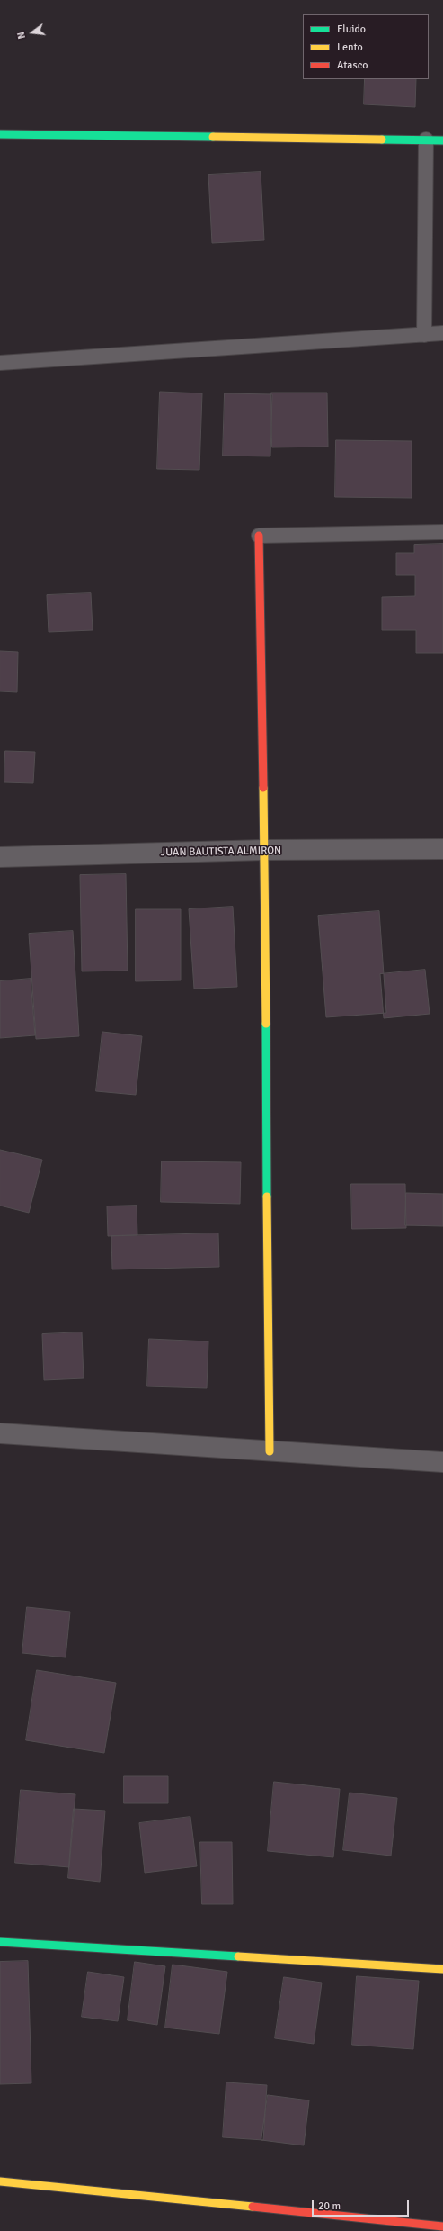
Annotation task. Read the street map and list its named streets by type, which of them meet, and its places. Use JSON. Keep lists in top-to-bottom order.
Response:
{
  "streets": {
    "street": ["JUAN BAUTISTA ALMIRON"]
  },
  "legend": ["Fluido", "Lento", "Atasco"],
  "scale_bar": "20 m",
  "north": "left"
}
